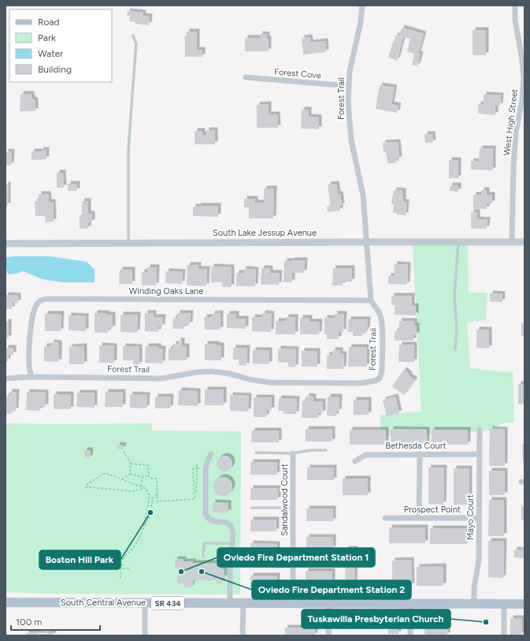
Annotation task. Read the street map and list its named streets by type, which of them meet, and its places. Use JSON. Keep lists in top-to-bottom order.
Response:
{
  "streets": {
    "main road": ["South Central Avenue", "SR 434"],
    "street": [
      "Forest Cove",
      "Forest Trail",
      "West High Street",
      "South Lake Jessup Avenue",
      "Winding Oaks Lane",
      "Bethesda Court",
      "Sandalwood Court",
      "Prospect Point",
      "Mayo Court"
    ]
  },
  "crossings": [
    ["Forest Cove", "Forest Trail"],
    ["Forest Trail", "South Lake Jessup Avenue"],
    ["Forest Trail", "Winding Oaks Lane"],
    ["West High Street", "South Lake Jessup Avenue"],
    ["Bethesda Court", "Mayo Court"],
    ["Sandalwood Court", "South Central Avenue"],
    ["Prospect Point", "Mayo Court"],
    ["Mayo Court", "South Central Avenue"],
    ["Mayo Court", "SR 434"],
    ["South Central Avenue", "SR 434"]
  ],
  "places": [
    "Boston Hill Park",
    "Oviedo Fire Department Station 1",
    "Oviedo Fire Department Station 2",
    "Tuskawilla Presbyterian Church"
  ],
  "legend": [
    "Road",
    "Park",
    "Water",
    "Building"
  ],
  "scale_bar": "100 m"
}
